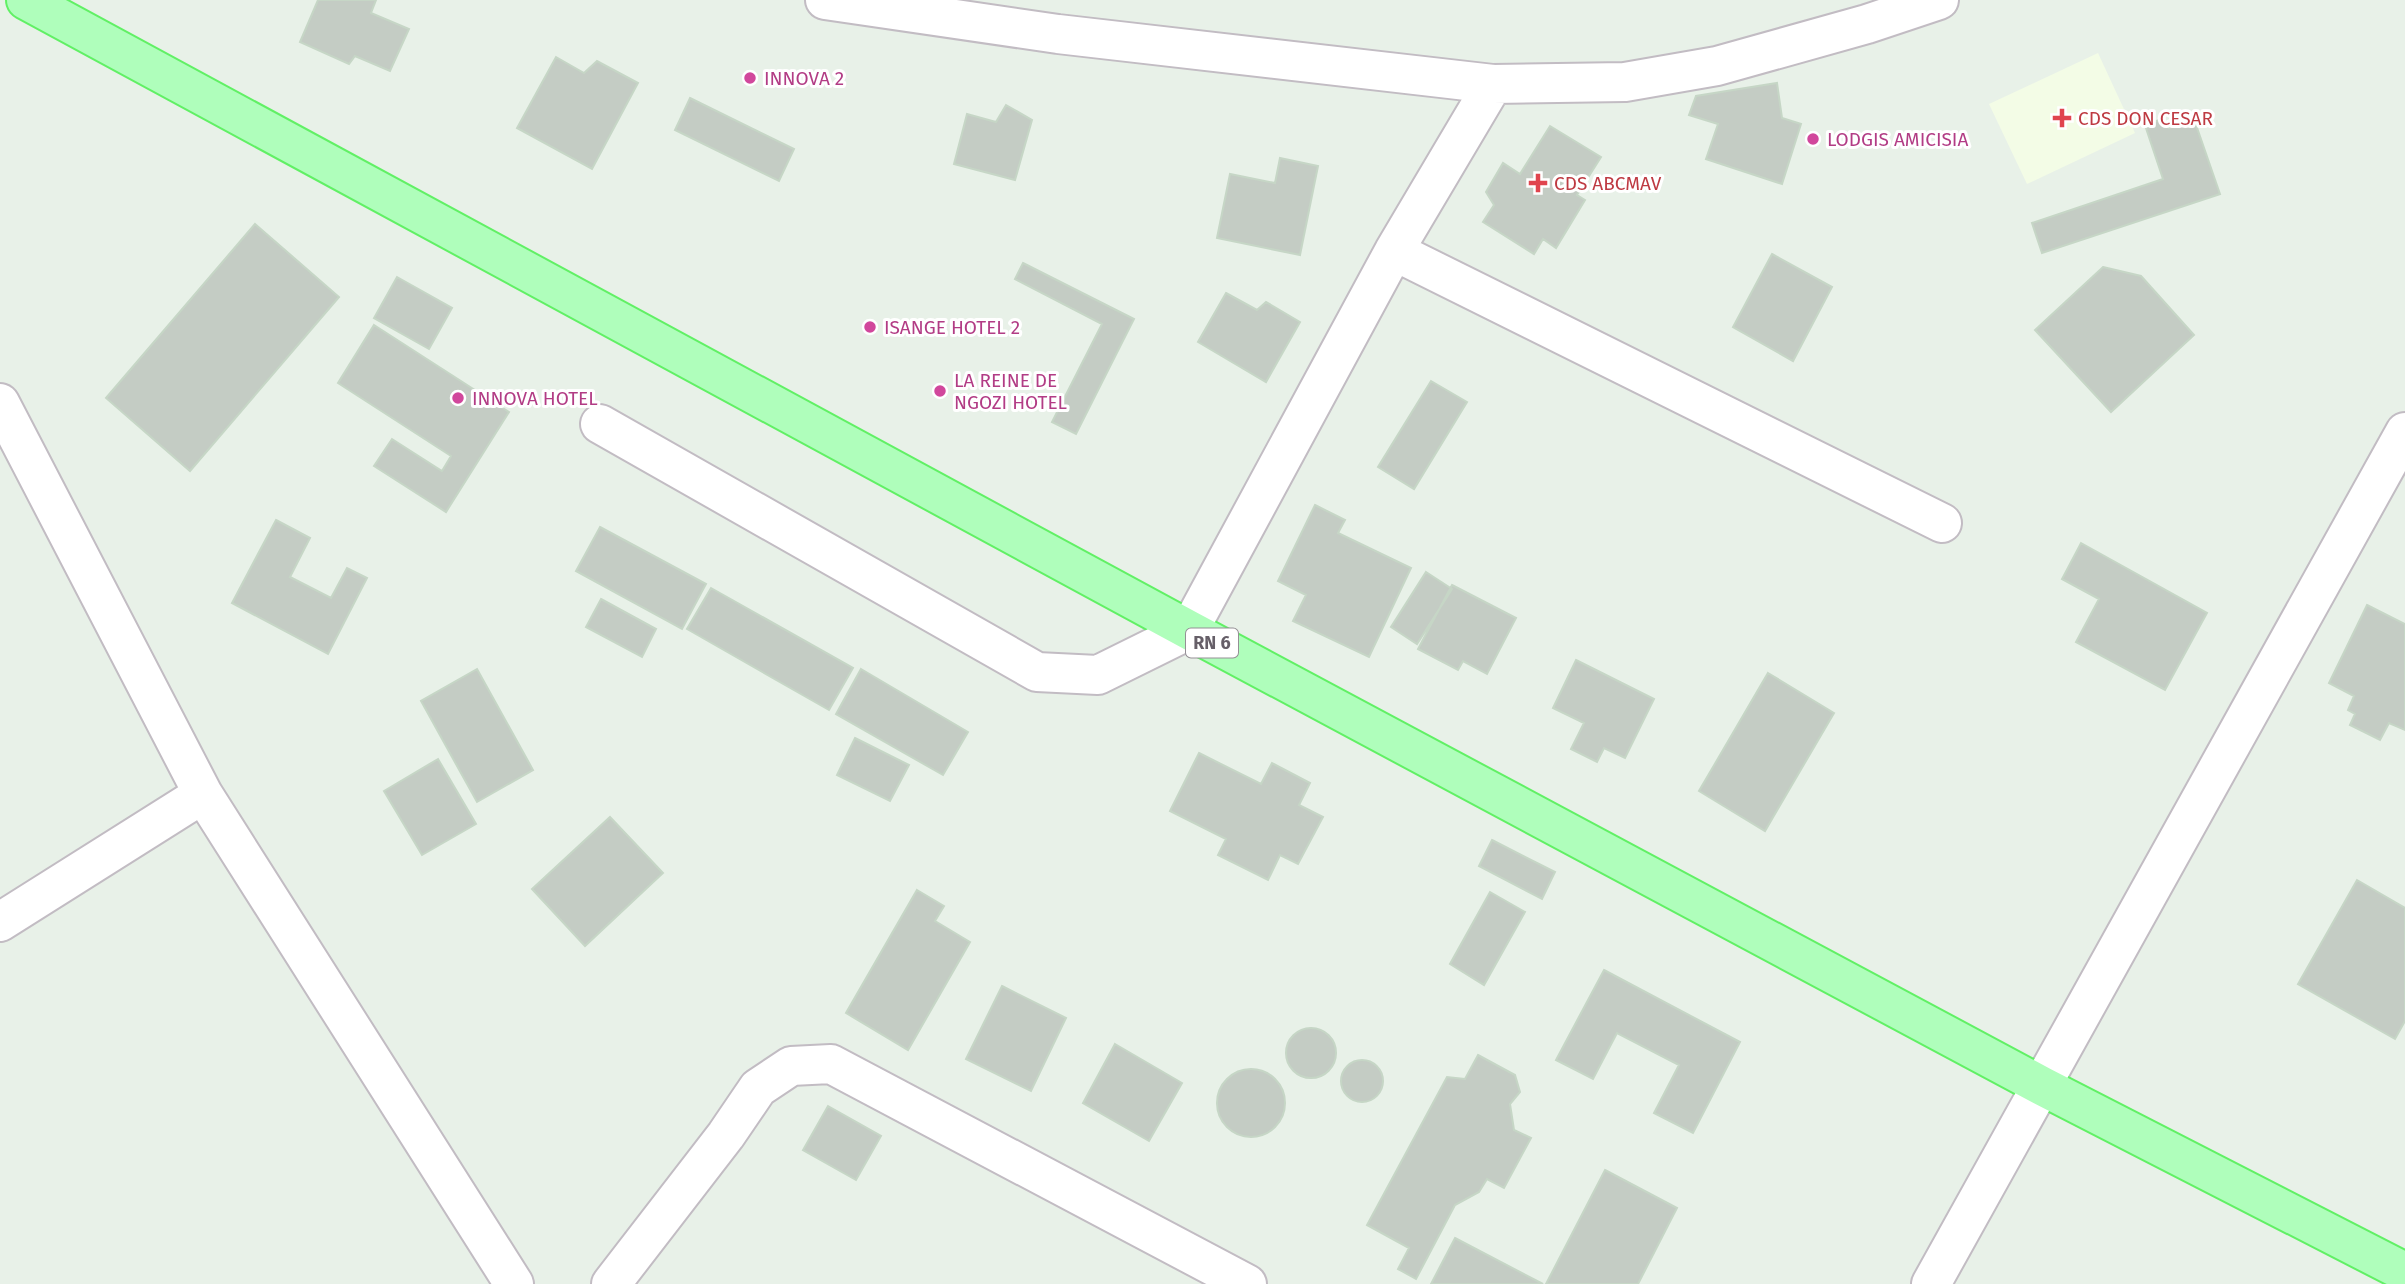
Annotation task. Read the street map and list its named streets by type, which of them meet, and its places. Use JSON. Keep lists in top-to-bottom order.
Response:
{
  "streets": {
    "main road": ["RN 6"]
  },
  "places": {
    "other": [
      "INNOVA 2",
      "LODGIS AMICISIA",
      "ISANGE HOTEL 2",
      "LA REINE DE NGOZI HOTEL",
      "INNOVA HOTEL"
    ],
    "health": ["CDS DON CESAR", "CDS ABCMAV"]
  }
}
